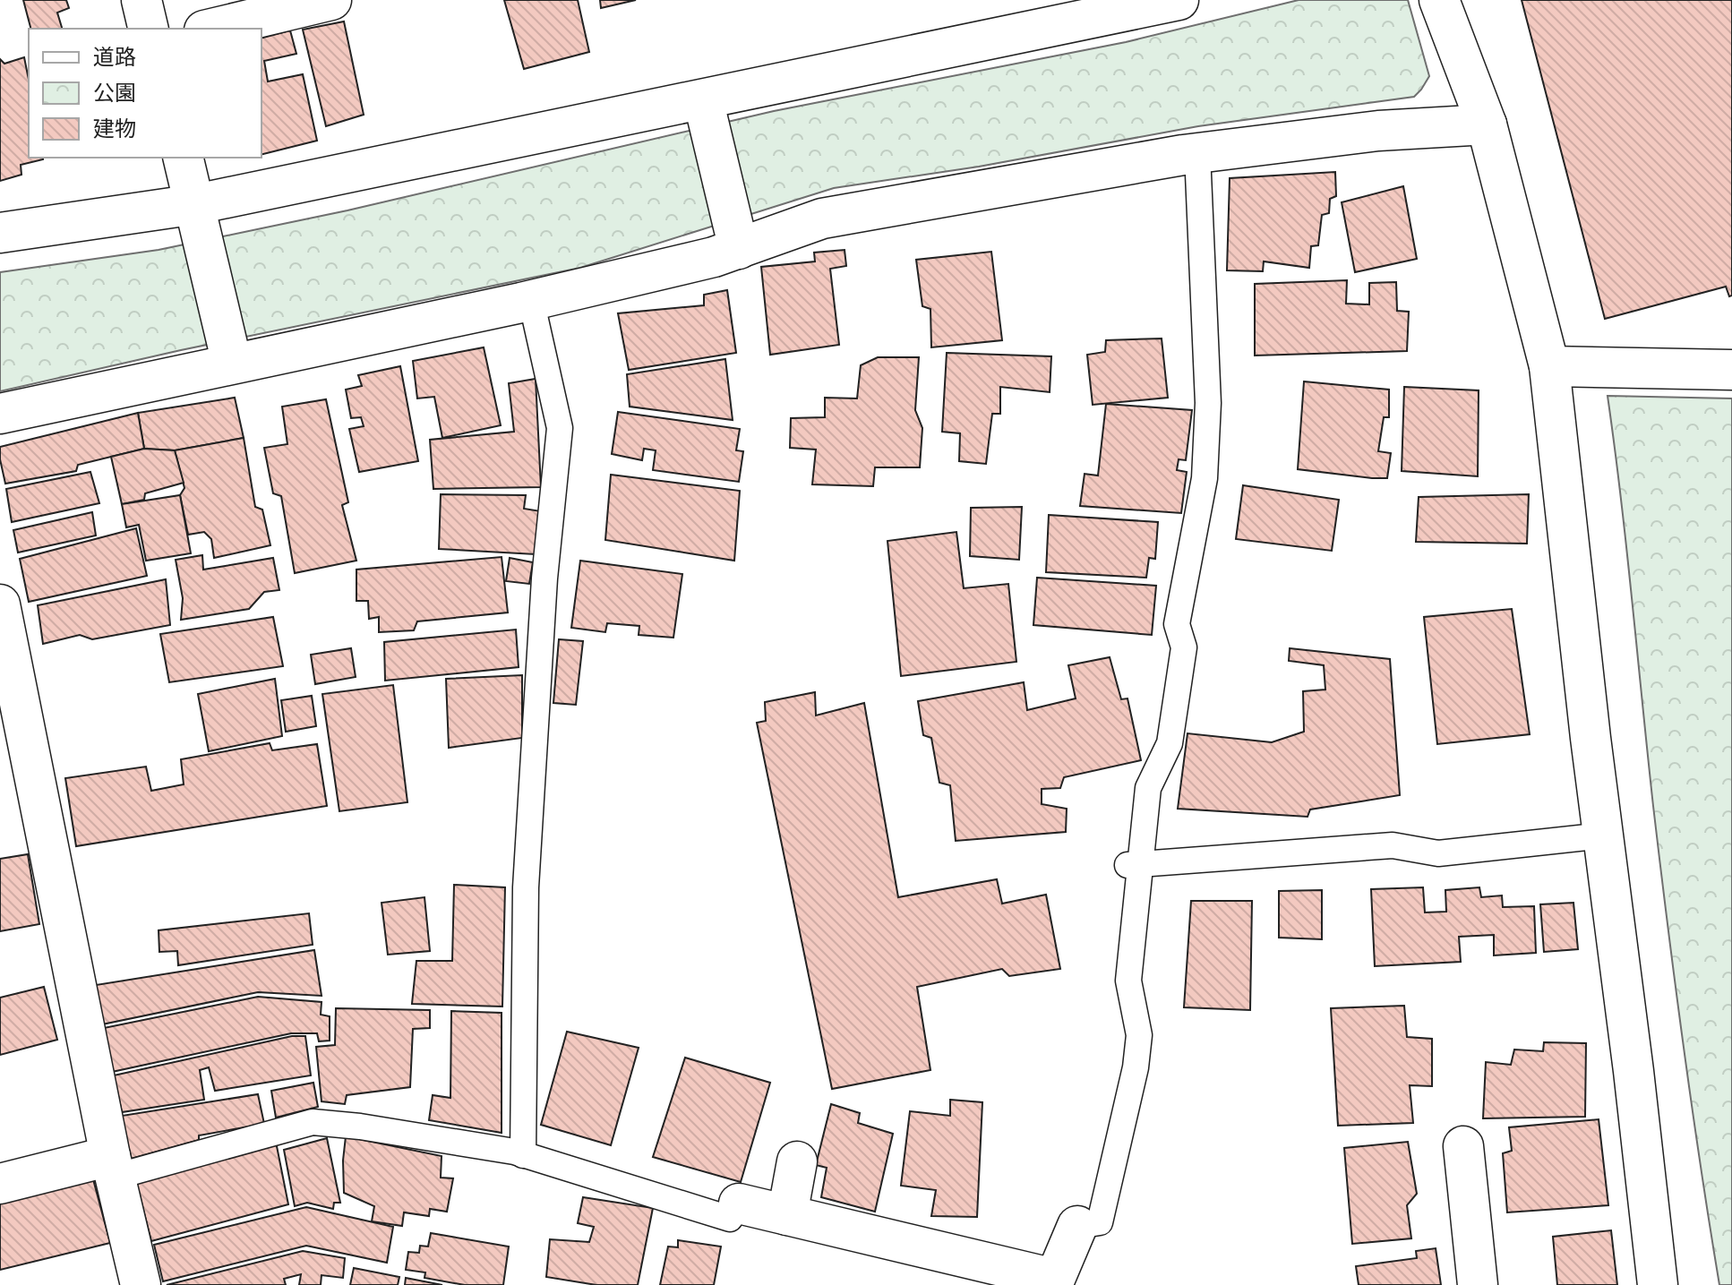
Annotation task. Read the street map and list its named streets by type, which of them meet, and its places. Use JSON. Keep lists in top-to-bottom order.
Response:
{
  "legend": ["道路", "公園", "建物"]
}
